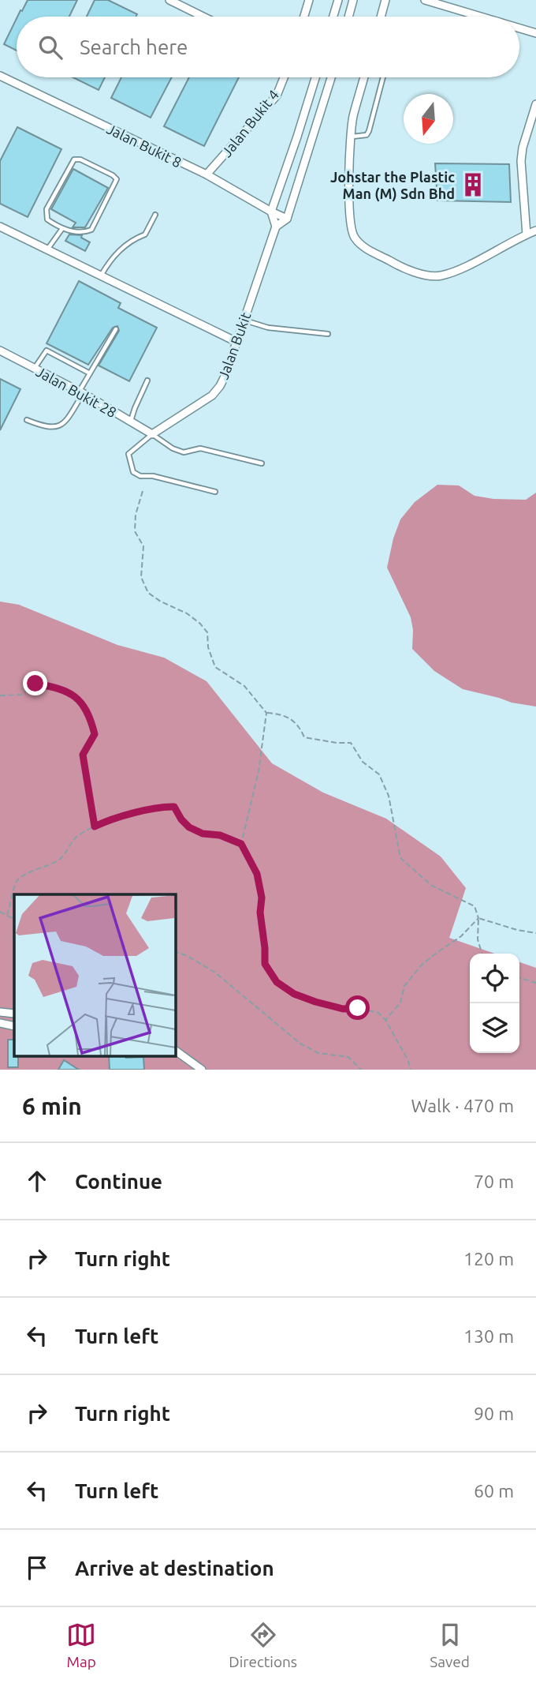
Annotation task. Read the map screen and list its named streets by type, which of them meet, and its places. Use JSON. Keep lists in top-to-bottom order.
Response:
{
  "streets": {
    "street": [
      "Jalan Bukit 4",
      "Jalan Bukit 8",
      "Jalan Bukit",
      "Jalan Bukit 28"
    ]
  },
  "crossings": [
    ["Jalan Bukit 4", "Jalan Bukit 8"],
    ["Jalan Bukit", "Jalan Bukit 28"]
  ],
  "places": {
    "building": ["Johstar the Plastic Man (M) Sdn Bhd"]
  },
  "north": "bottom",
  "page": {
    "search": "Search here",
    "heading": ["6 min", "Walk · 470 m"],
    "list": [
      ["Continue", "70 m"],
      ["Turn right", "120 m"],
      ["Turn left", "130 m"],
      ["Turn right", "90 m"],
      ["Turn left", "60 m"],
      "Arrive at destination"
    ],
    "nav": ["Map", "Directions", "Saved"]
  }
}
